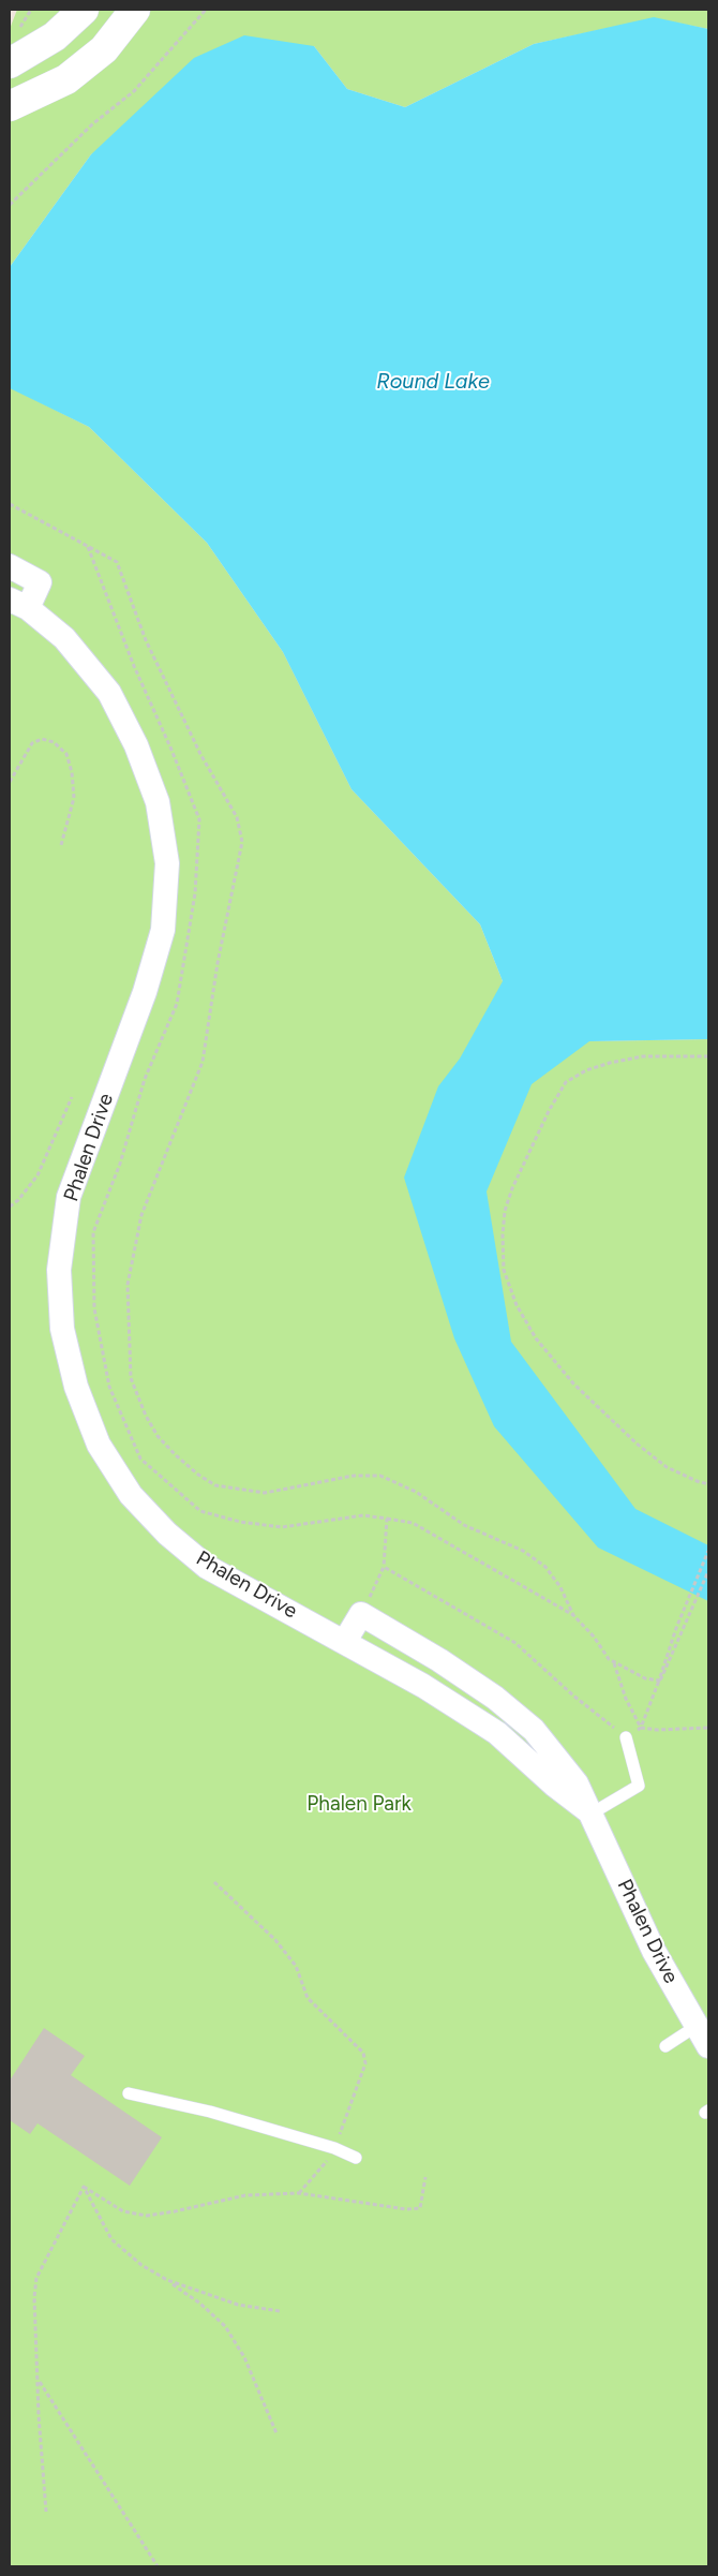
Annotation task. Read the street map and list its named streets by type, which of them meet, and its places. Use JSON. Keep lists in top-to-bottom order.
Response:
{
  "streets": {
    "street": ["Phalen Drive"]
  },
  "water": ["Round Lake"],
  "parks": ["Phalen Park"]
}
